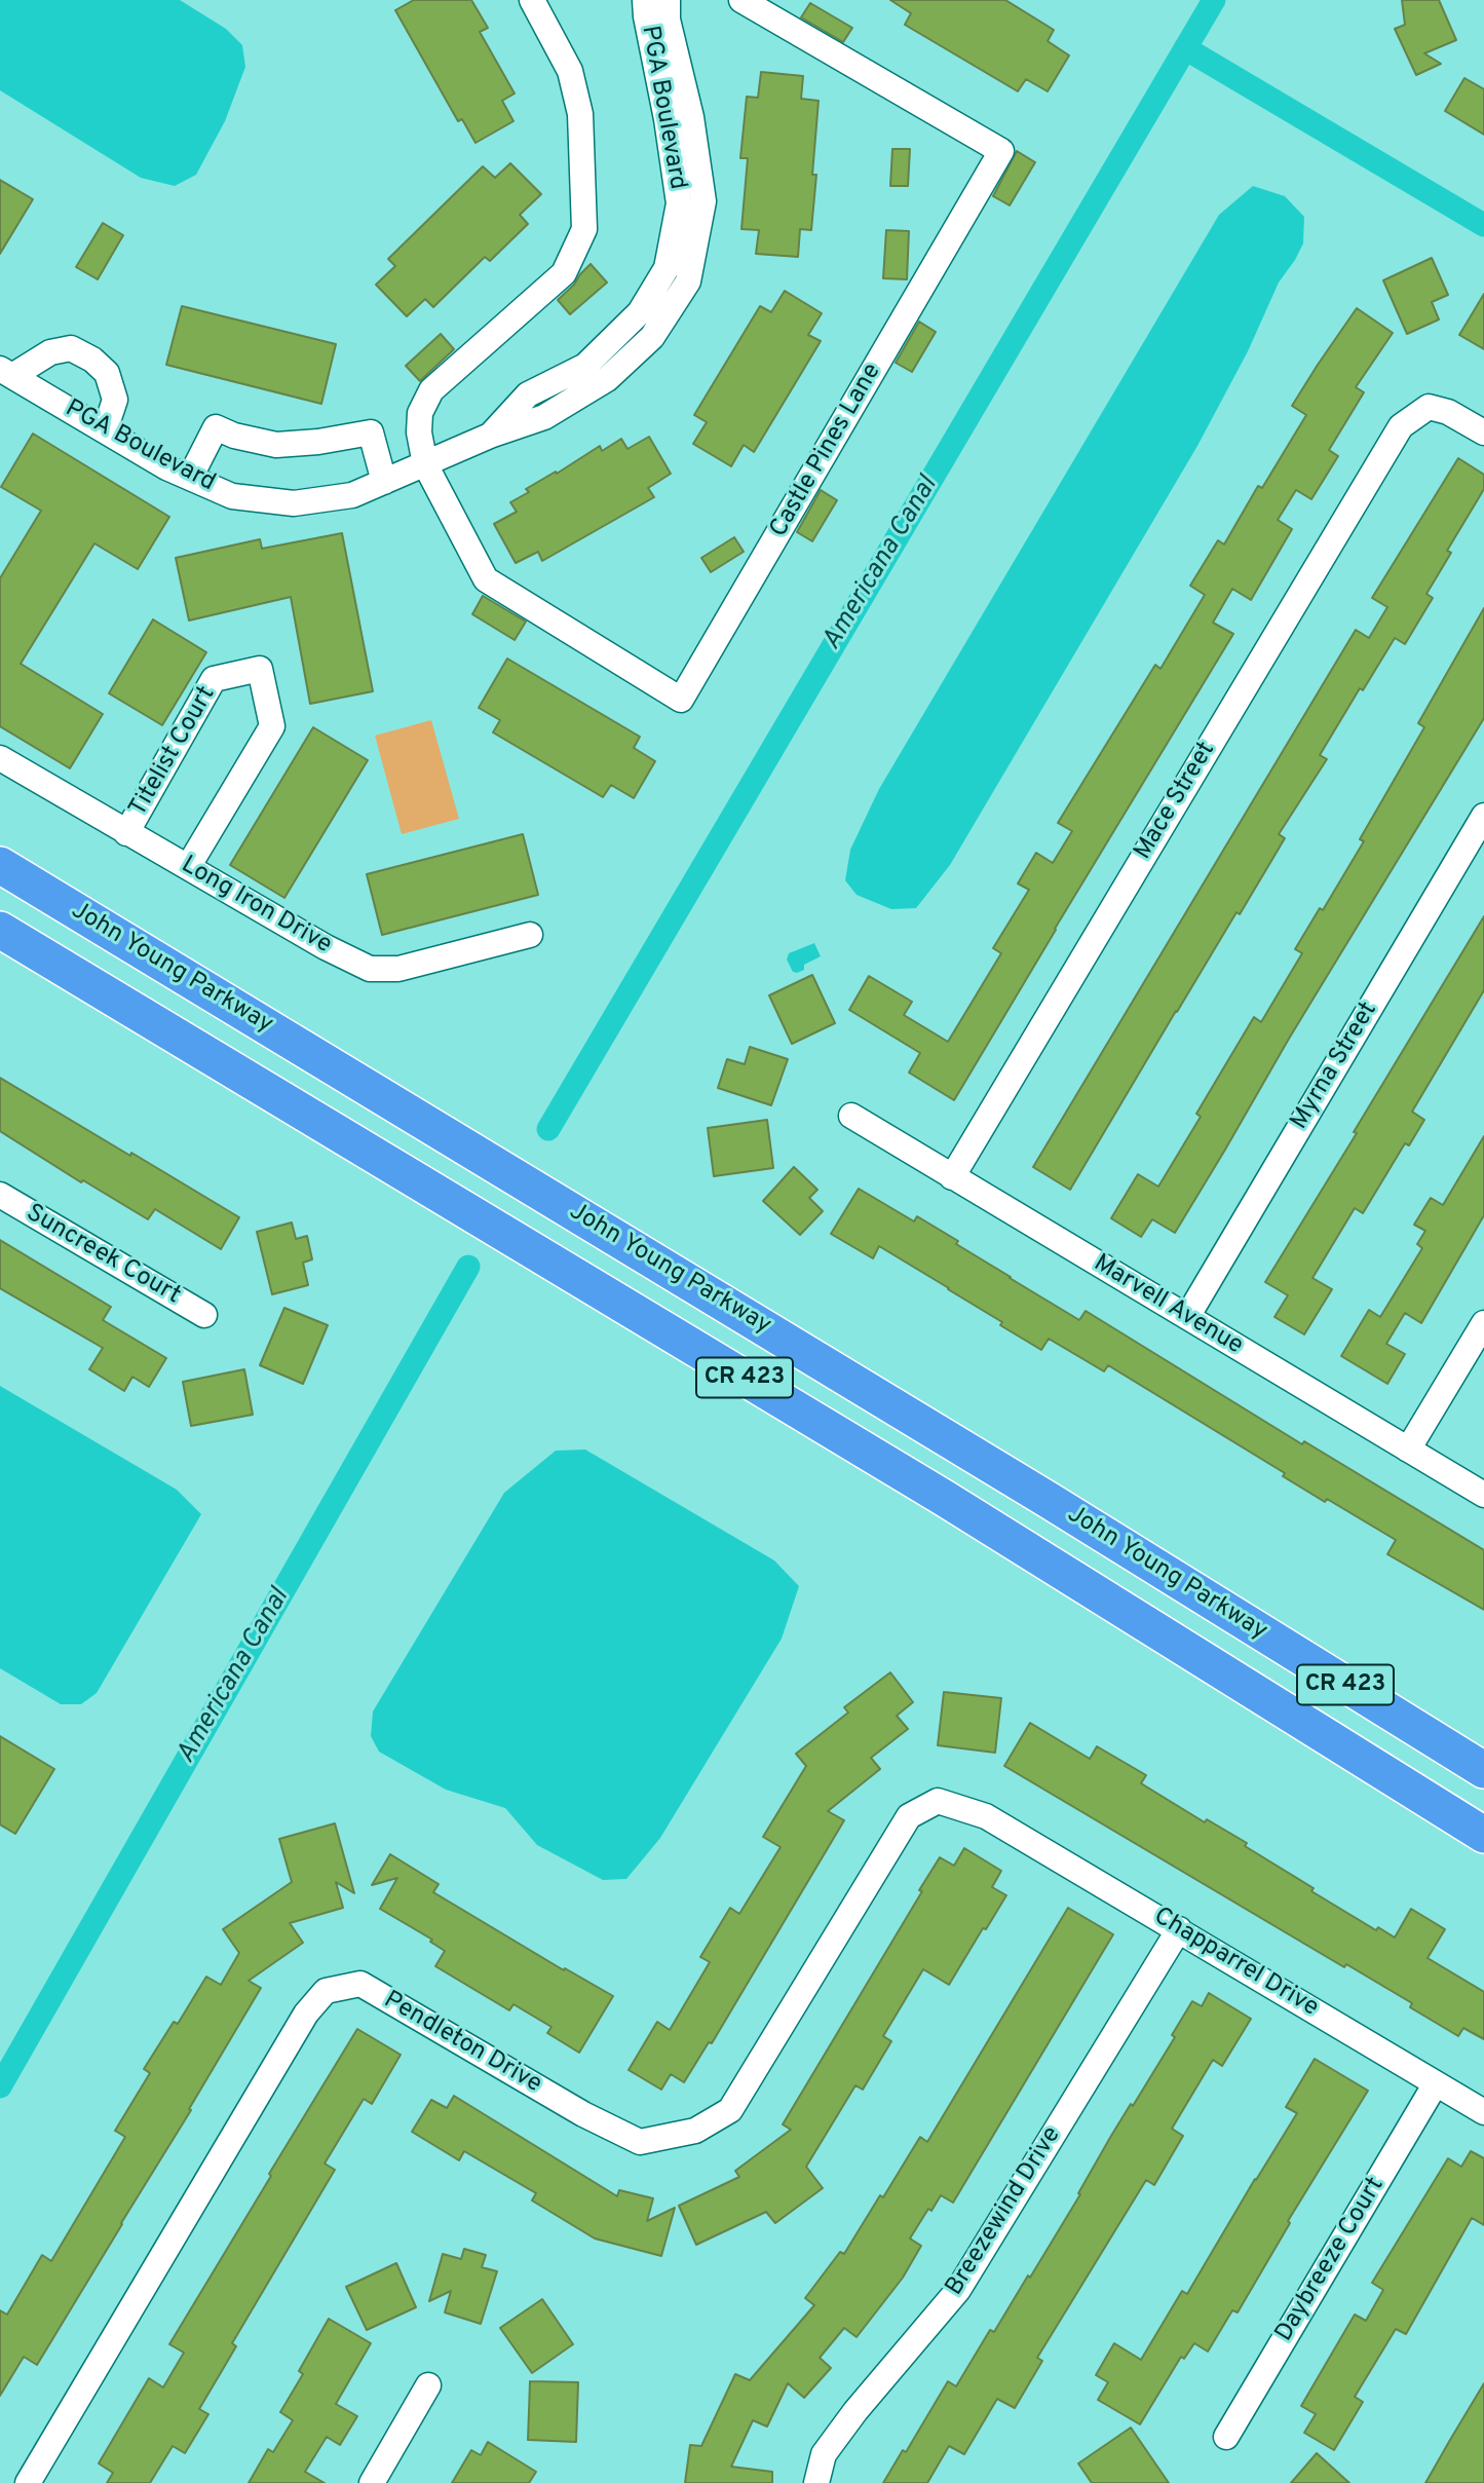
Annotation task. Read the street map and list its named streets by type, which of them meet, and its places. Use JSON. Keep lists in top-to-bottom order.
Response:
{
  "streets": {
    "highway": ["John Young Parkway", "CR 423"],
    "street": [
      "PGA Boulevard",
      "Castle Pines Lane",
      "Titelist Court",
      "Mace Street",
      "Long Iron Drive",
      "Myrna Street",
      "Suncreek Court",
      "Marvell Avenue",
      "Chapparrel Drive",
      "Pendleton Drive",
      "Breezewind Drive",
      "Daybreeze Court"
    ]
  },
  "crossings": [
    ["PGA Boulevard", "Castle Pines Lane"],
    ["Titelist Court", "Long Iron Drive"],
    ["Mace Street", "Marvell Avenue"],
    ["Myrna Street", "Marvell Avenue"],
    ["Chapparrel Drive", "Pendleton Drive"],
    ["Chapparrel Drive", "Breezewind Drive"],
    ["Chapparrel Drive", "Daybreeze Court"]
  ],
  "water": ["Americana Canal"]
}
